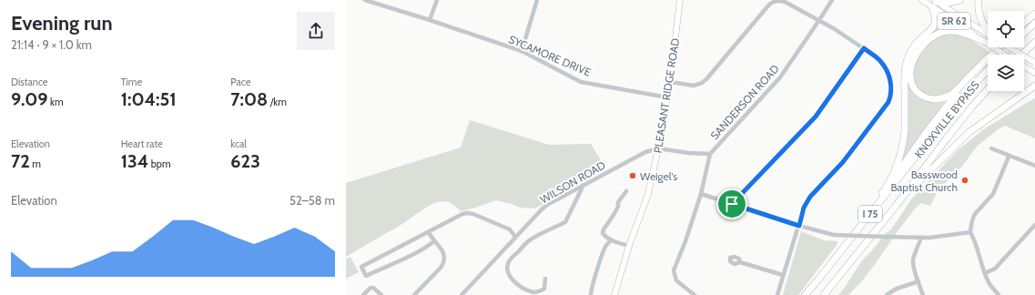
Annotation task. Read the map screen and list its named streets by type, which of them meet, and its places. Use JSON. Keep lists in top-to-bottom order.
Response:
{
  "streets": {
    "highway": ["KNOXVILLE BYPASS", "I 75"],
    "main road": ["SR 62", "PLEASANT RIDGE ROAD"],
    "street": ["SYCAMORE DRIVE", "SANDERSON ROAD", "WILSON ROAD"]
  },
  "crossings": [
    ["SYCAMORE DRIVE", "PLEASANT RIDGE ROAD"],
    ["PLEASANT RIDGE ROAD", "SANDERSON ROAD"],
    ["PLEASANT RIDGE ROAD", "WILSON ROAD"],
    ["SANDERSON ROAD", "WILSON ROAD"]
  ],
  "places": ["Weigel's", "Basswood Baptist Church"],
  "page": {
    "heading": ["Evening run", "21:14 · 9 × 1.0 km"],
    "stats": [
      ["Distance", "9.09 km"],
      ["Time", "1:04:51"],
      ["Pace", "7:08 /km"],
      ["Elevation", "72 m"],
      ["Heart rate", "134 bpm"],
      ["kcal", "623"]
    ],
    "chart": ["Elevation", "52–58 m"]
  }
}
